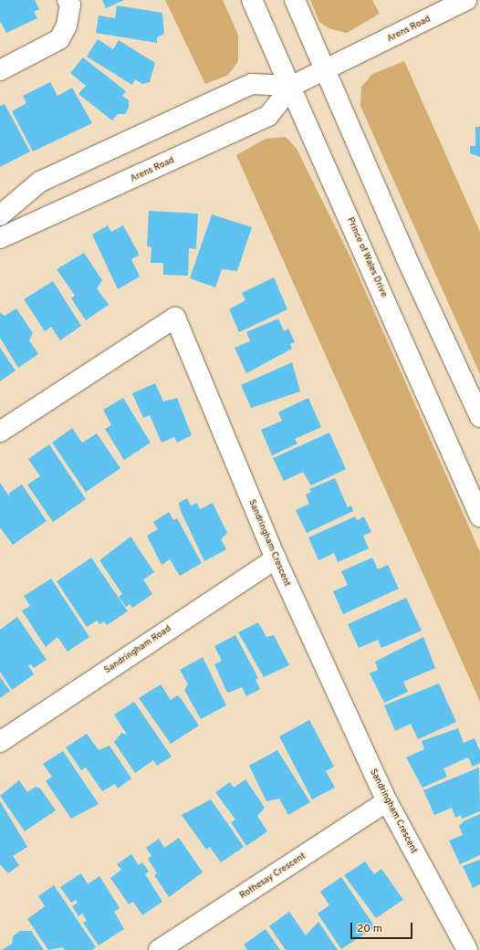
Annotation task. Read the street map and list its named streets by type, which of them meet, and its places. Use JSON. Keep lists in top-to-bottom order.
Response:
{
  "streets": {
    "street": [
      "Arens Road",
      "Prince of Wales Drive",
      "Sandringham Crescent",
      "Sandringham Road",
      "Rothesay Crescent"
    ]
  },
  "crossings": [
    ["Arens Road", "Prince of Wales Drive"],
    ["Sandringham Crescent", "Sandringham Road"],
    ["Sandringham Crescent", "Rothesay Crescent"]
  ],
  "scale_bar": "20 m"
}
